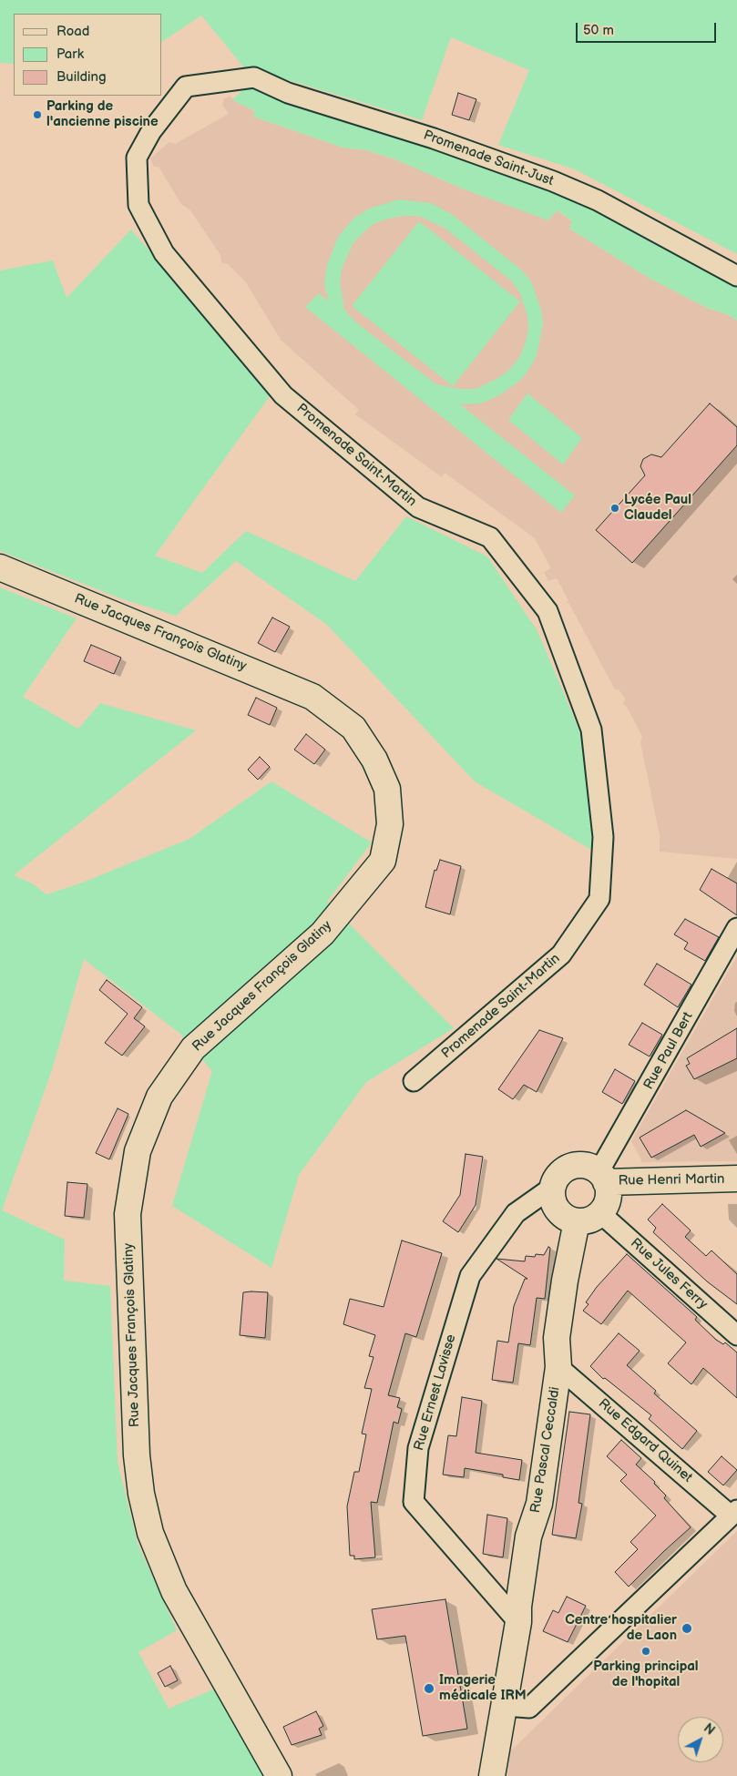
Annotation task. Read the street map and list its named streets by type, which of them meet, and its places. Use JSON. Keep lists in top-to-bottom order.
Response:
{
  "streets": {
    "main road": ["Rue Jacques François Glatiny", "Rue Henri Martin", "Rue Pascal Ceccaldi"],
    "street": [
      "Promenade Saint-Just",
      "Promenade Saint-Martin",
      "Rue Paul Bert",
      "Rue Jules Ferry",
      "Rue Ernest Lavisse",
      "Rue Edgard Quinet"
    ]
  },
  "crossings": [
    ["Promenade Saint-Just", "Promenade Saint-Martin"],
    ["Rue Paul Bert", "Rue Henri Martin"],
    ["Rue Paul Bert", "Rue Jules Ferry"],
    ["Rue Paul Bert", "Rue Ernest Lavisse"],
    ["Rue Paul Bert", "Rue Pascal Ceccaldi"],
    ["Rue Henri Martin", "Rue Jules Ferry"],
    ["Rue Henri Martin", "Rue Ernest Lavisse"],
    ["Rue Henri Martin", "Rue Pascal Ceccaldi"],
    ["Rue Jules Ferry", "Rue Ernest Lavisse"],
    ["Rue Jules Ferry", "Rue Pascal Ceccaldi"],
    ["Rue Ernest Lavisse", "Rue Pascal Ceccaldi"],
    ["Rue Edgard Quinet", "Rue Pascal Ceccaldi"]
  ],
  "places": [
    "Parking de l'ancienne piscine",
    "Lycée Paul Claudel",
    "Centre hospitalier de Laon",
    "Parking principal de l'hopital",
    "Imagerie médicale IRM"
  ],
  "legend": ["Road", "Park", "Building"],
  "scale_bar": "50 m",
  "north": "top right"
}
